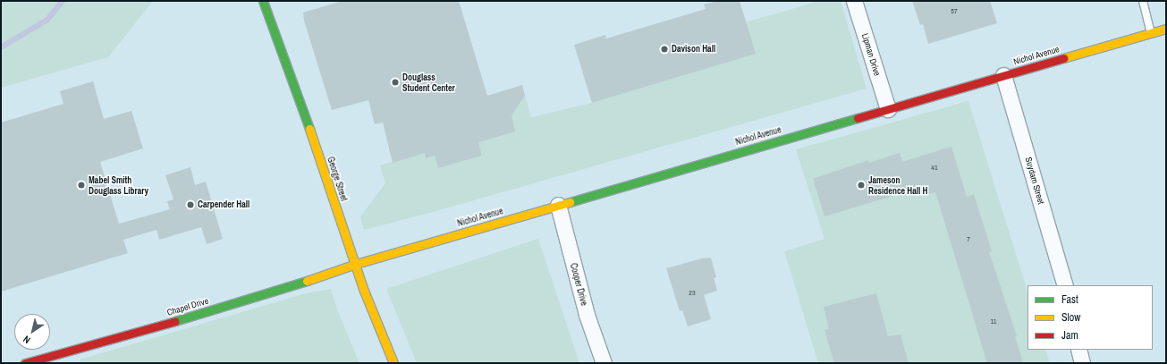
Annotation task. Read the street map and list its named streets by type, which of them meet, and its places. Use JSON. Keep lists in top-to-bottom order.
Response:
{
  "streets": {
    "street": [
      "Lipman Drive",
      "Nichol Avenue",
      "George Street",
      "Suydam Street",
      "Cooper Drive",
      "Chapel Drive"
    ]
  },
  "crossings": [
    ["Lipman Drive", "Nichol Avenue"],
    ["Nichol Avenue", "George Street"],
    ["Nichol Avenue", "Suydam Street"],
    ["Nichol Avenue", "Cooper Drive"],
    ["Nichol Avenue", "Chapel Drive"],
    ["George Street", "Chapel Drive"]
  ],
  "places": [
    "Davison Hall",
    "Douglass Student Center",
    "Mabel Smith Douglass Library",
    "Jameson Residence Hall H",
    "Carpender Hall"
  ],
  "house_numbers": [
    "57",
    "41",
    "7",
    "23",
    "11"
  ],
  "legend": ["Fast", "Slow", "Jam"],
  "north": "bottom left"
}
